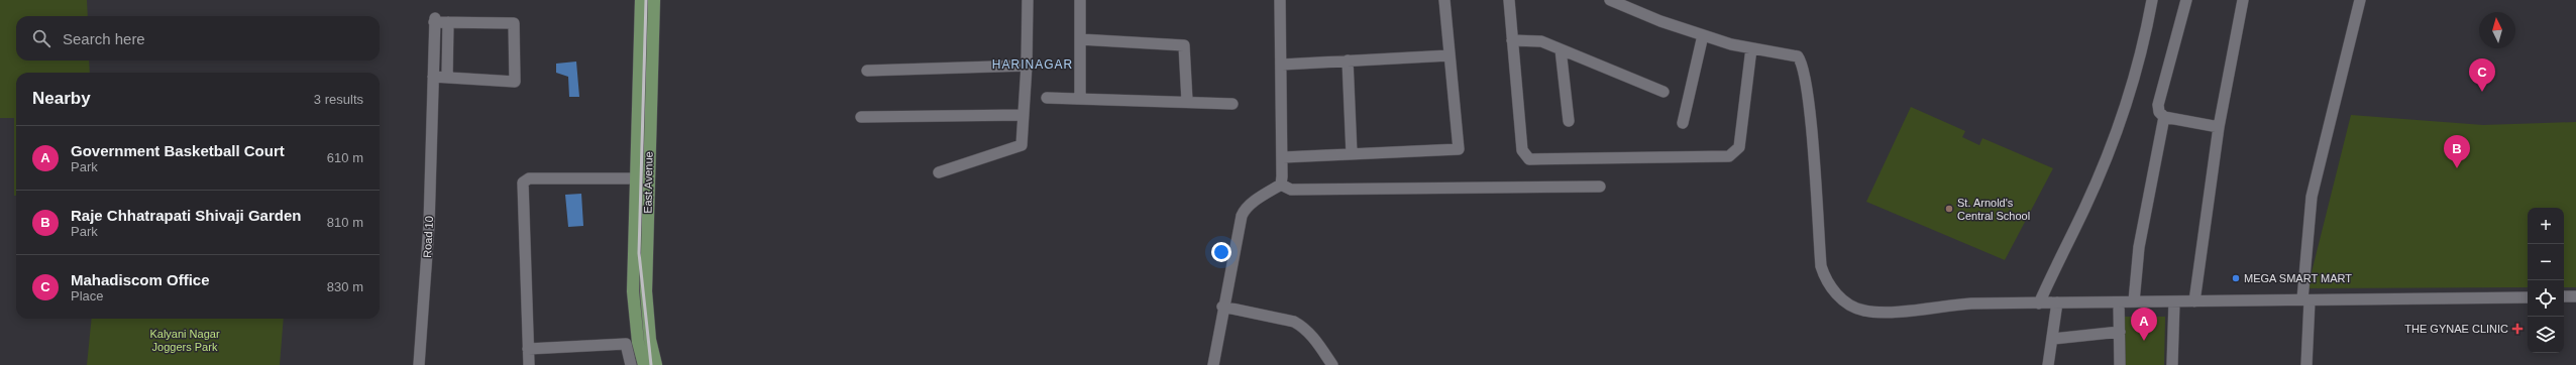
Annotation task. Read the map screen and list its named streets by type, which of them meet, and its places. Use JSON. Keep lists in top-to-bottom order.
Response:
{
  "streets": {
    "main road": ["East Avenue"],
    "street": ["Road 10"]
  },
  "districts": ["HARINAGAR"],
  "parks": ["Kalyani Nagar Joggers Park"],
  "places": {
    "other": ["St. Arnold's Central School", "MEGA SMART MART"],
    "health": ["THE GYNAE CLINIC"]
  },
  "north": "top",
  "page": {
    "search": "Search here",
    "pins": ["C", "B", "A"],
    "heading": ["Nearby", "3 results"],
    "list": [
      {
        "mark": "A",
        "name": "Government Basketball Court",
        "note": "Park",
        "value": "610 m"
      },
      {
        "mark": "B",
        "name": "Raje Chhatrapati Shivaji Garden",
        "note": "Park",
        "value": "810 m"
      },
      {
        "mark": "C",
        "name": "Mahadiscom Office",
        "note": "Place",
        "value": "830 m"
      }
    ],
    "map_buttons": ["+", "−"]
  }
}
